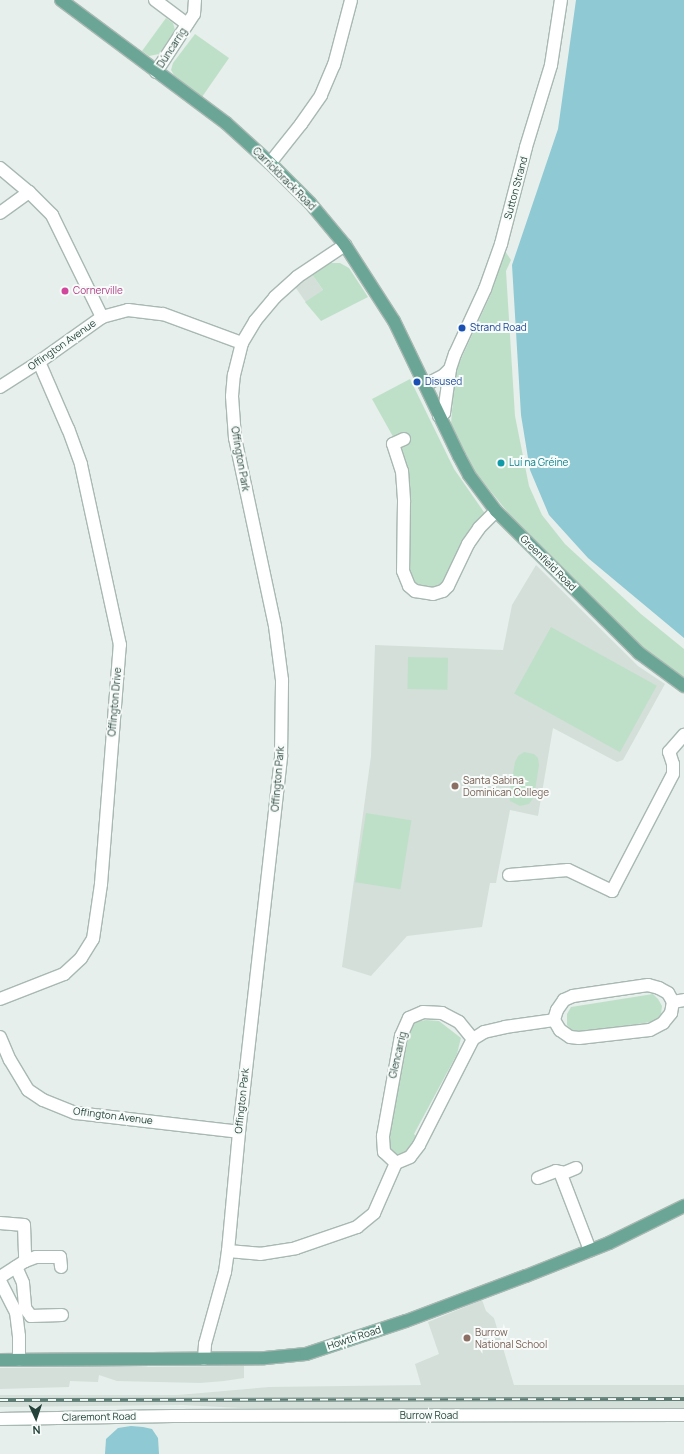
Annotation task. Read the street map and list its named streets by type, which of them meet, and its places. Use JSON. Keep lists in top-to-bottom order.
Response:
{
  "streets": {
    "main road": ["Carrickbrack Road", "Greenfield Road", "Howth Road"],
    "street": [
      "Dúncarrig",
      "Sutton Strand",
      "Offington Avenue",
      "Offington Park",
      "Offington Drive",
      "Glencarrig",
      "Burrow Road",
      "Claremont Road"
    ]
  },
  "crossings": [
    ["Dúncarrig", "Carrickbrack Road"],
    ["Carrickbrack Road", "Sutton Strand"],
    ["Carrickbrack Road", "Offington Park"],
    ["Carrickbrack Road", "Greenfield Road"],
    ["Sutton Strand", "Greenfield Road"],
    ["Offington Avenue", "Offington Park"],
    ["Offington Avenue", "Offington Drive"],
    ["Offington Park", "Howth Road"],
    ["Burrow Road", "Claremont Road"]
  ],
  "places": [
    "Cornerville",
    "Strand Road",
    "Disused",
    "Luí na Gréine",
    "Santa Sabina Dominican College",
    "Burrow National School"
  ],
  "north": "bottom"
}
